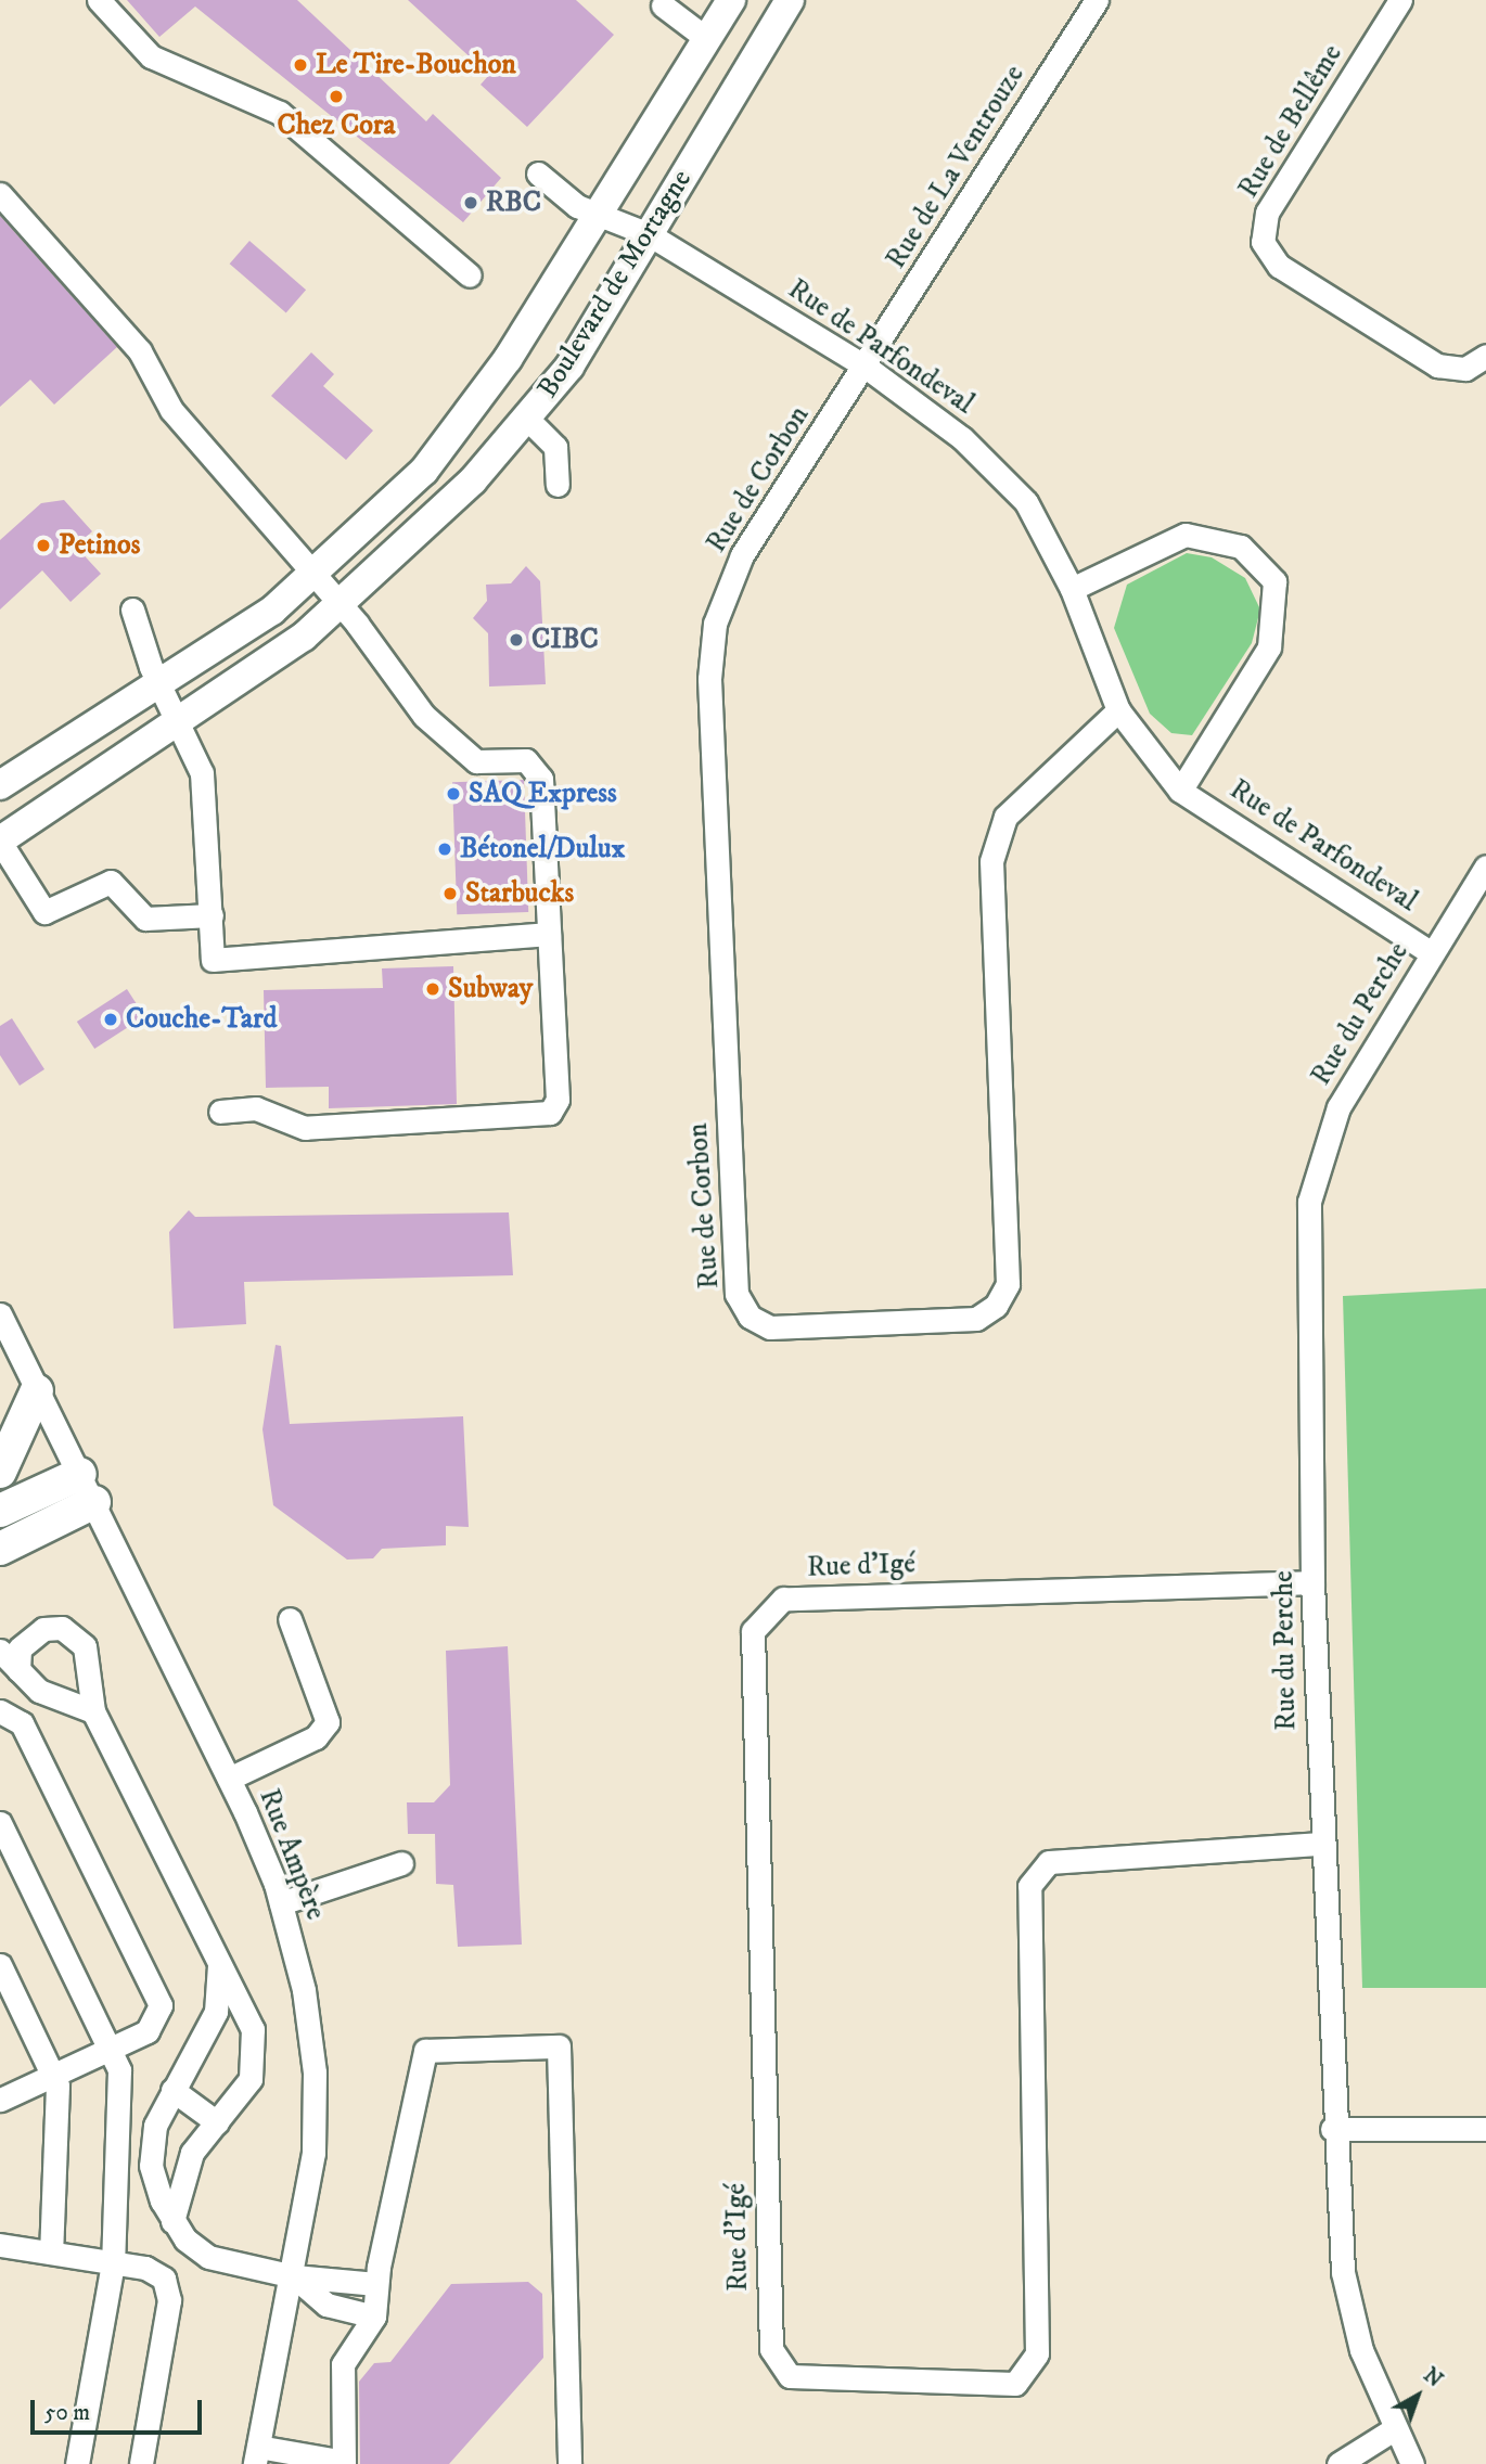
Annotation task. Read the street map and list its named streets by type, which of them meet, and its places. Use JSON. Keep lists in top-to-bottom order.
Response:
{
  "streets": {
    "main road": ["Boulevard de Mortagne"],
    "street": [
      "Rue de Bellême",
      "Rue de La Ventrouze",
      "Rue de Parfondeval",
      "Rue de Corbon",
      "Rue du Perche",
      "Rue d'Igé",
      "Rue Ampère"
    ]
  },
  "crossings": [
    ["Rue de La Ventrouze", "Rue de Parfondeval"],
    ["Rue de La Ventrouze", "Rue de Corbon"],
    ["Boulevard de Mortagne", "Rue de Parfondeval"],
    ["Rue de Parfondeval", "Rue de Corbon"],
    ["Rue de Parfondeval", "Rue du Perche"],
    ["Rue du Perche", "Rue d'Igé"]
  ],
  "places": [
    "Le Tire-Bouchon",
    "Chez Cora",
    "RBC",
    "Petinos",
    "CIBC",
    "SAQ Express",
    "Bétonel/Dulux",
    "Starbucks",
    "Subway",
    "Couche-Tard"
  ],
  "scale_bar": "50 m",
  "north": "top right"
}
